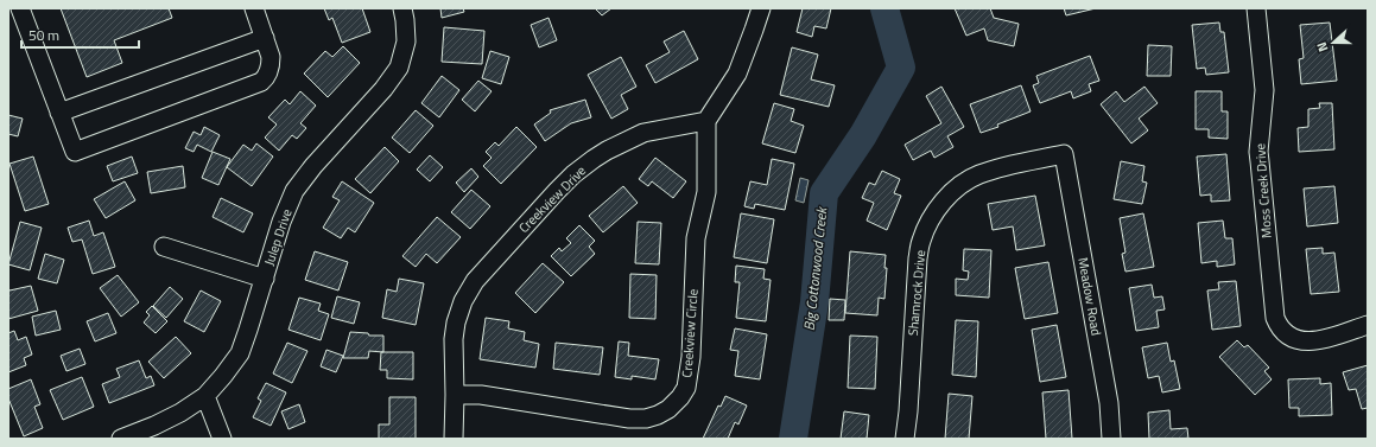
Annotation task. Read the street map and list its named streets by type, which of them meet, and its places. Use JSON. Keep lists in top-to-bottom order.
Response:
{
  "streets": {
    "street": [
      "Moss Creek Drive",
      "Creekview Drive",
      "Julep Drive",
      "Shamrock Drive",
      "Meadow Road",
      "Creekview Circle"
    ]
  },
  "crossings": [
    ["Creekview Drive", "Creekview Circle"],
    ["Shamrock Drive", "Meadow Road"]
  ],
  "water": ["Big Cottonwood Creek"],
  "scale_bar": "50 m",
  "north": "left"
}
